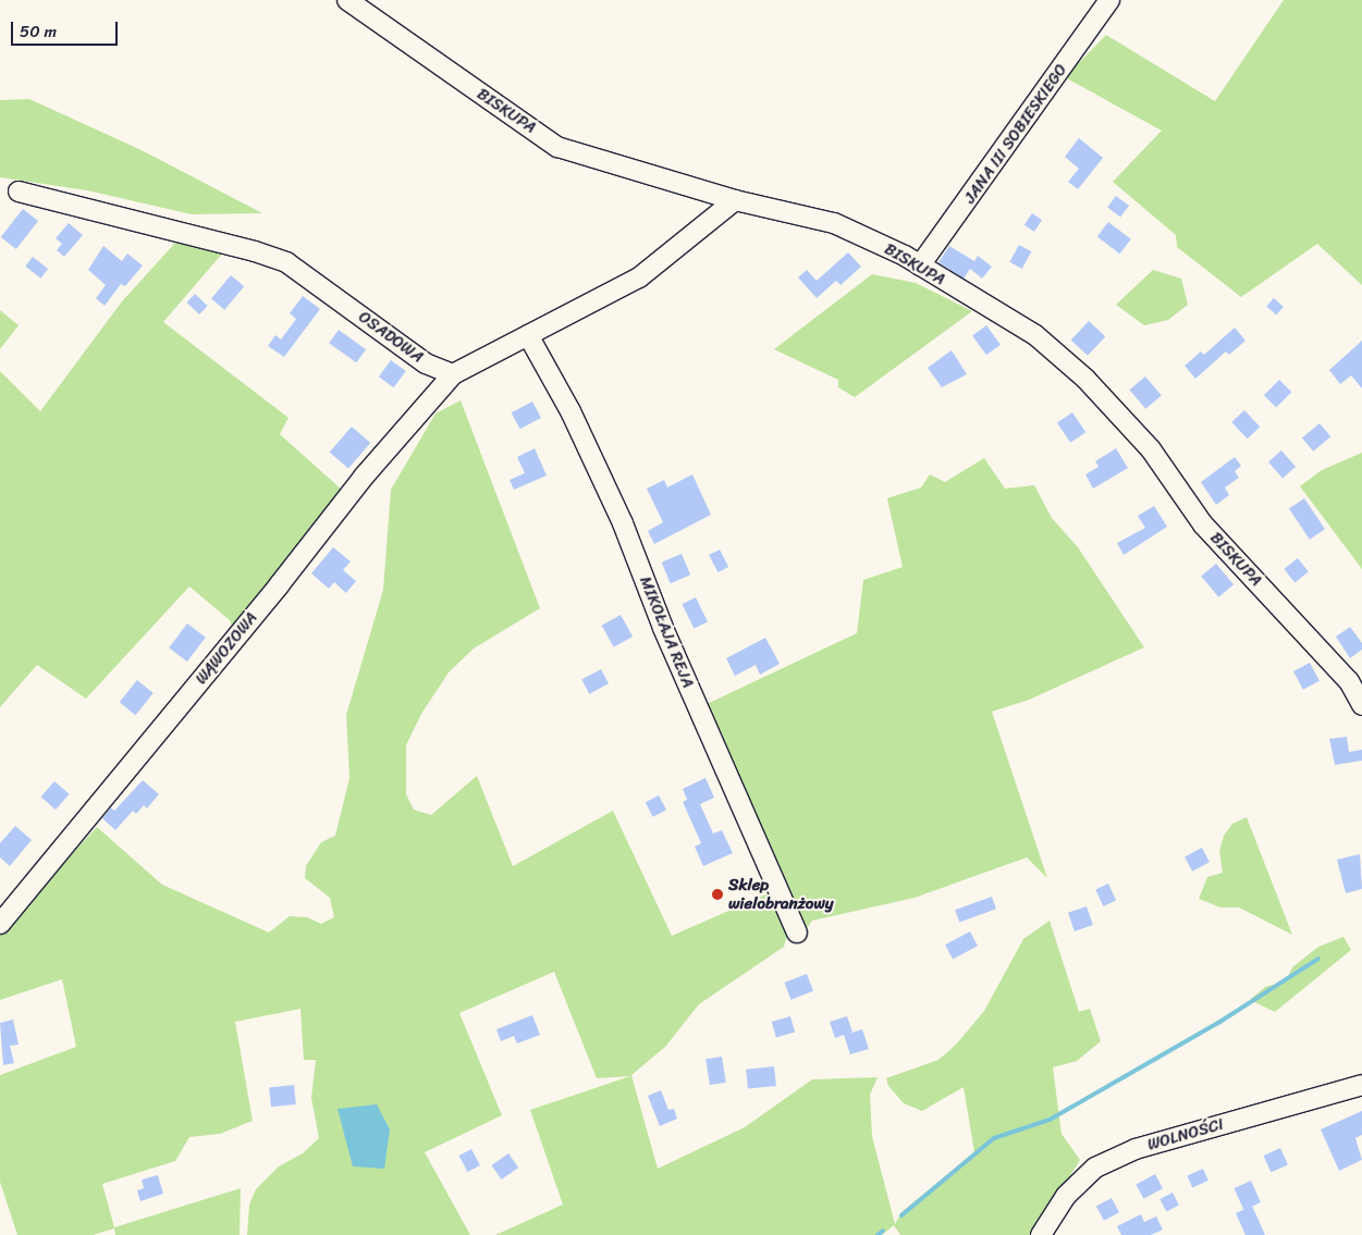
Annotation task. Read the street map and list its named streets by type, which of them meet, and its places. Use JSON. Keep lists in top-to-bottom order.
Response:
{
  "streets": {
    "street": [
      "BISKUPA",
      "JANA III SOBIESKIEGO",
      "OSADOWA",
      "MIKOŁAJA REJA",
      "WĄWOZOWA",
      "WOLNOŚCI"
    ]
  },
  "crossings": [
    ["BISKUPA", "JANA III SOBIESKIEGO"],
    ["OSADOWA", "WĄWOZOWA"]
  ],
  "places": ["Sklep wielobranżowy"],
  "scale_bar": "50 m"
}
